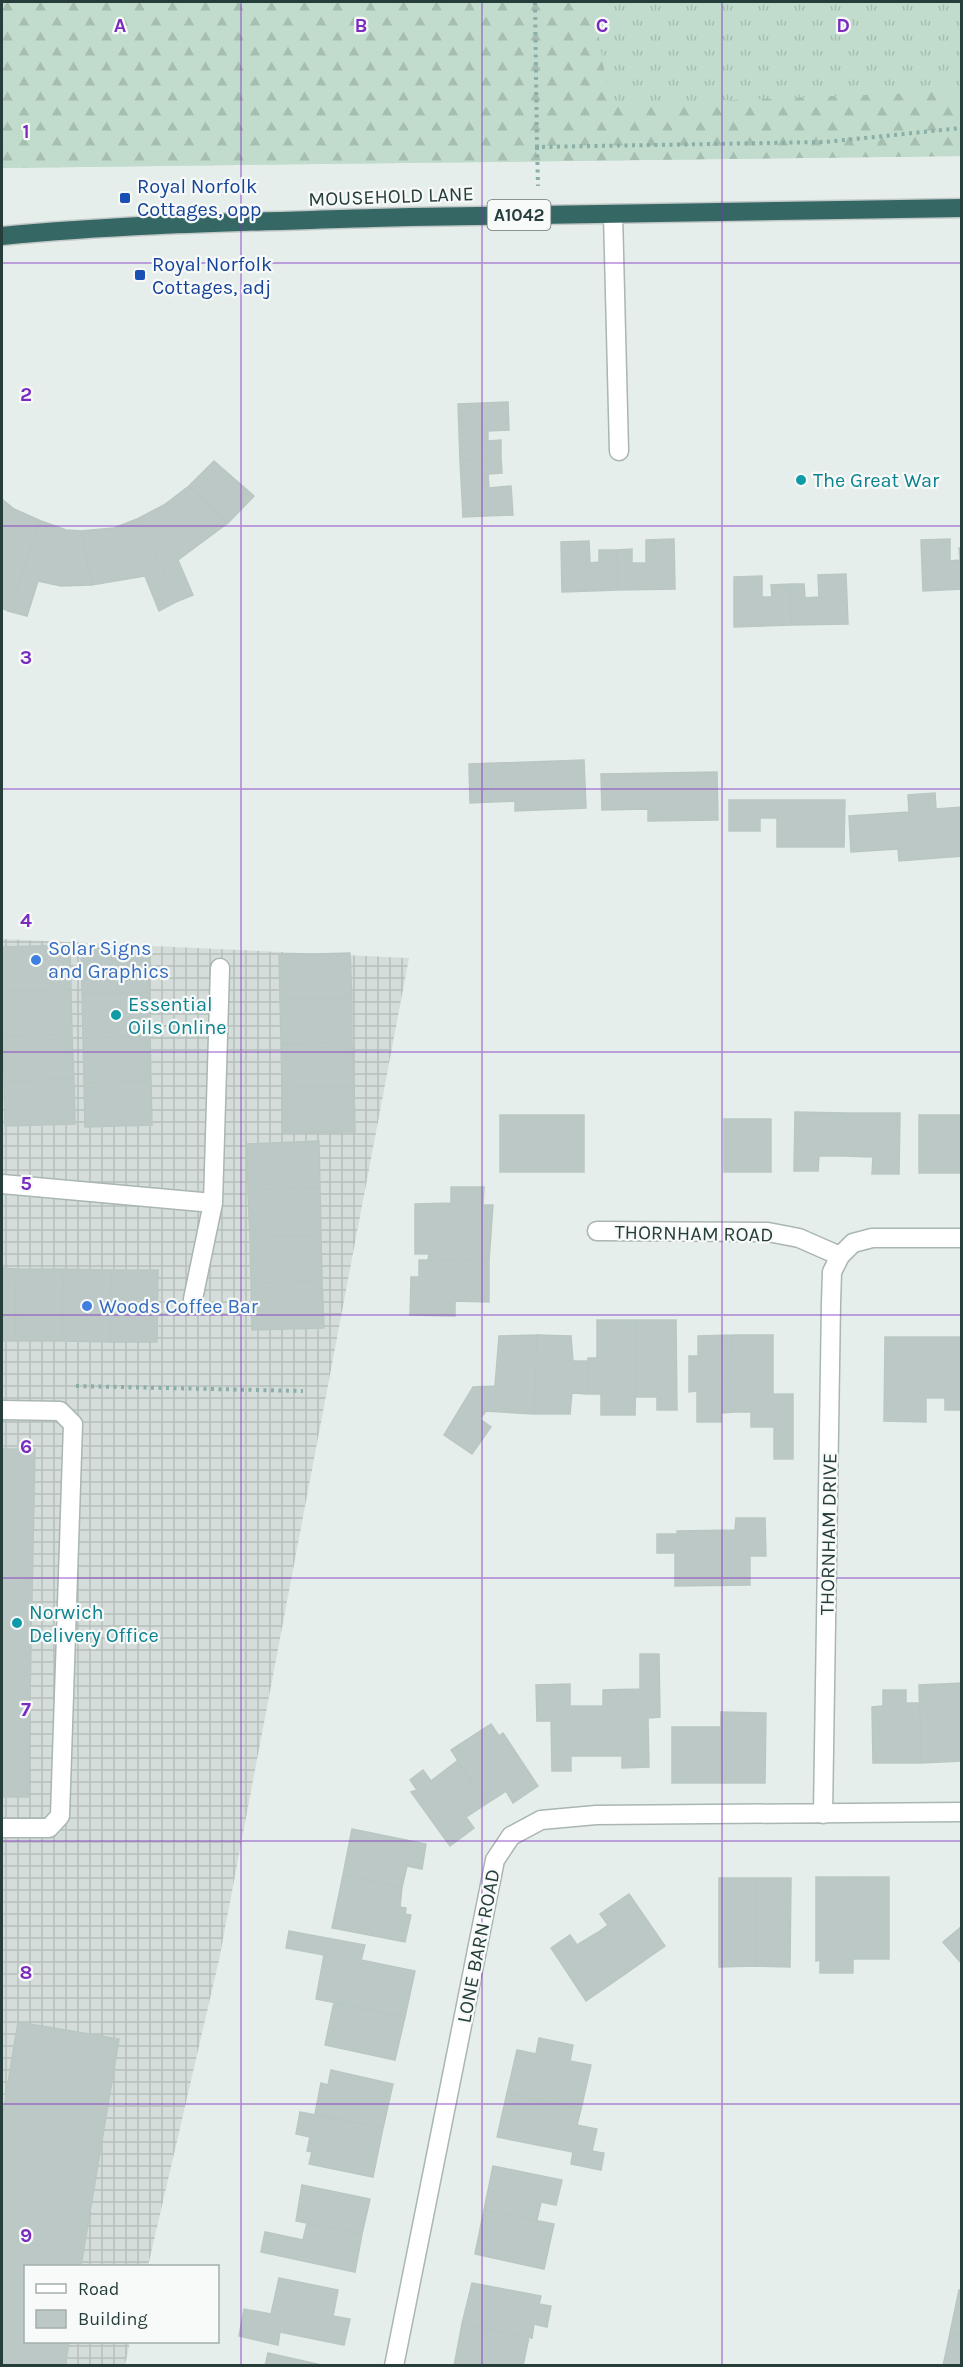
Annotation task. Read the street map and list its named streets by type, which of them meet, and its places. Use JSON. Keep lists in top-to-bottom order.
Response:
{
  "streets": {
    "highway": ["MOUSEHOLD LANE", "A1042"],
    "street": ["THORNHAM ROAD", "THORNHAM DRIVE", "LONE BARN ROAD"]
  },
  "crossings": [
    ["THORNHAM ROAD", "THORNHAM DRIVE"],
    ["THORNHAM DRIVE", "LONE BARN ROAD"]
  ],
  "places": {
    "transit": ["Royal Norfolk Cottages, opp", "Royal Norfolk Cottages, adj"],
    "other": [
      "The Great War",
      "Solar Signs and Graphics",
      "Essential Oils Online",
      "Woods Coffee Bar",
      "Norwich Delivery Office"
    ]
  },
  "legend": ["Road", "Building"],
  "grid": {
    "columns": [
      "A",
      "B",
      "C",
      "D"
    ],
    "rows": [
      "1",
      "2",
      "3",
      "4",
      "5",
      "6",
      "7",
      "8",
      "9"
    ]
  }
}
